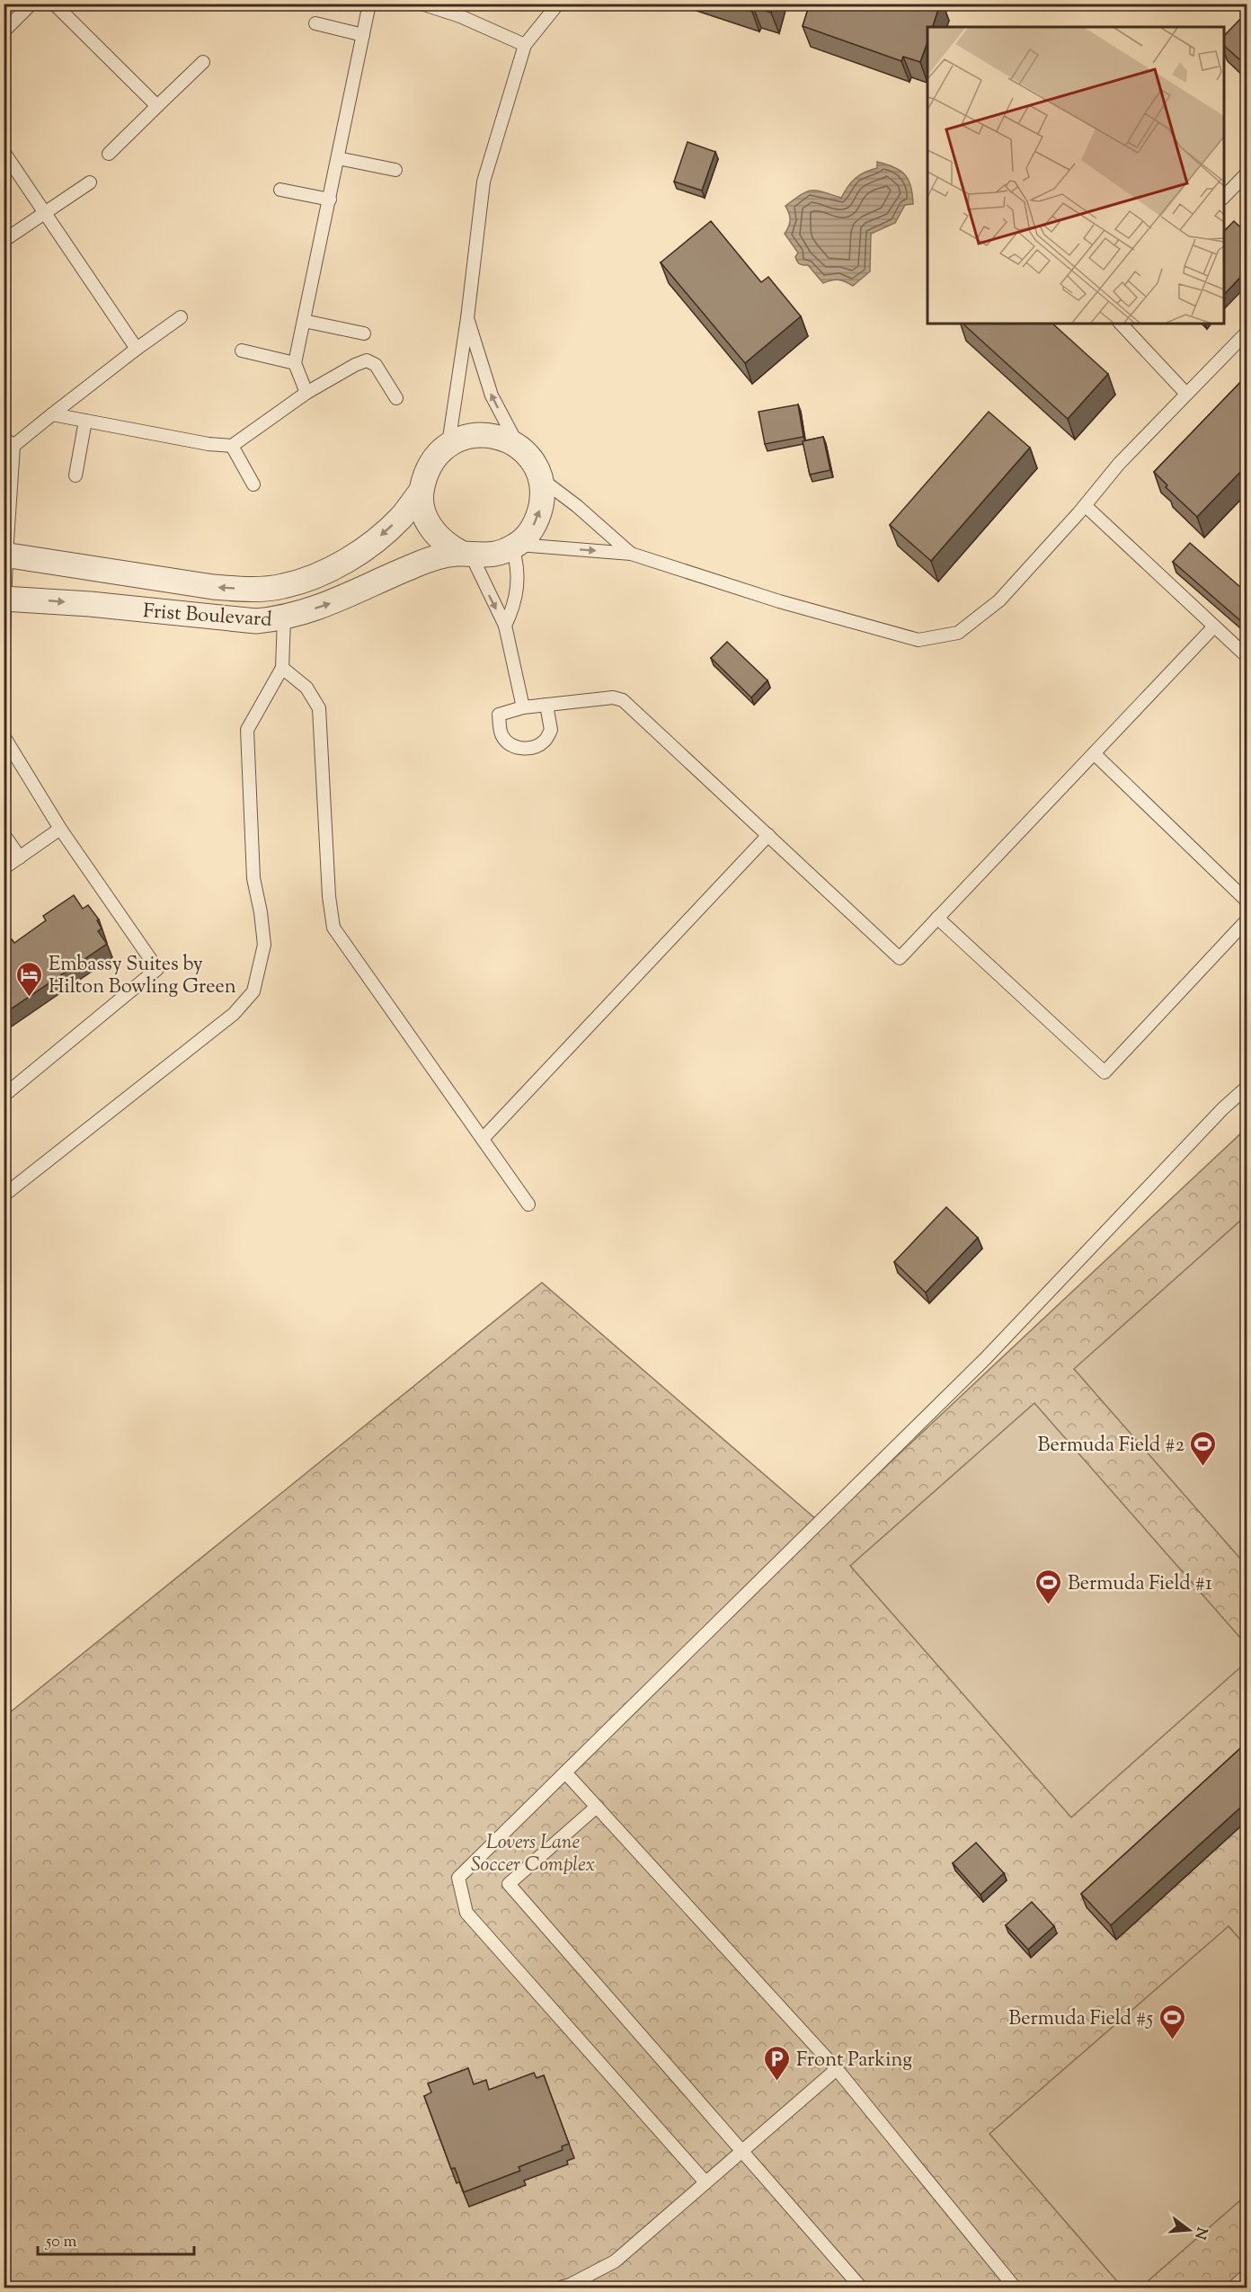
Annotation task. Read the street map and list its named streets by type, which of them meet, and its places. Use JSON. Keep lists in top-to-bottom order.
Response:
{
  "streets": {
    "street": ["Frist Boulevard"]
  },
  "parks": ["Lovers Lane Soccer Complex"],
  "places": {
    "hotel": ["Embassy Suites by Hilton Bowling Green"],
    "sports": ["Bermuda Field #2", "Bermuda Field #1", "Bermuda Field #5"],
    "parking": ["Front Parking"]
  },
  "scale_bar": "50 m",
  "north": "right"
}
